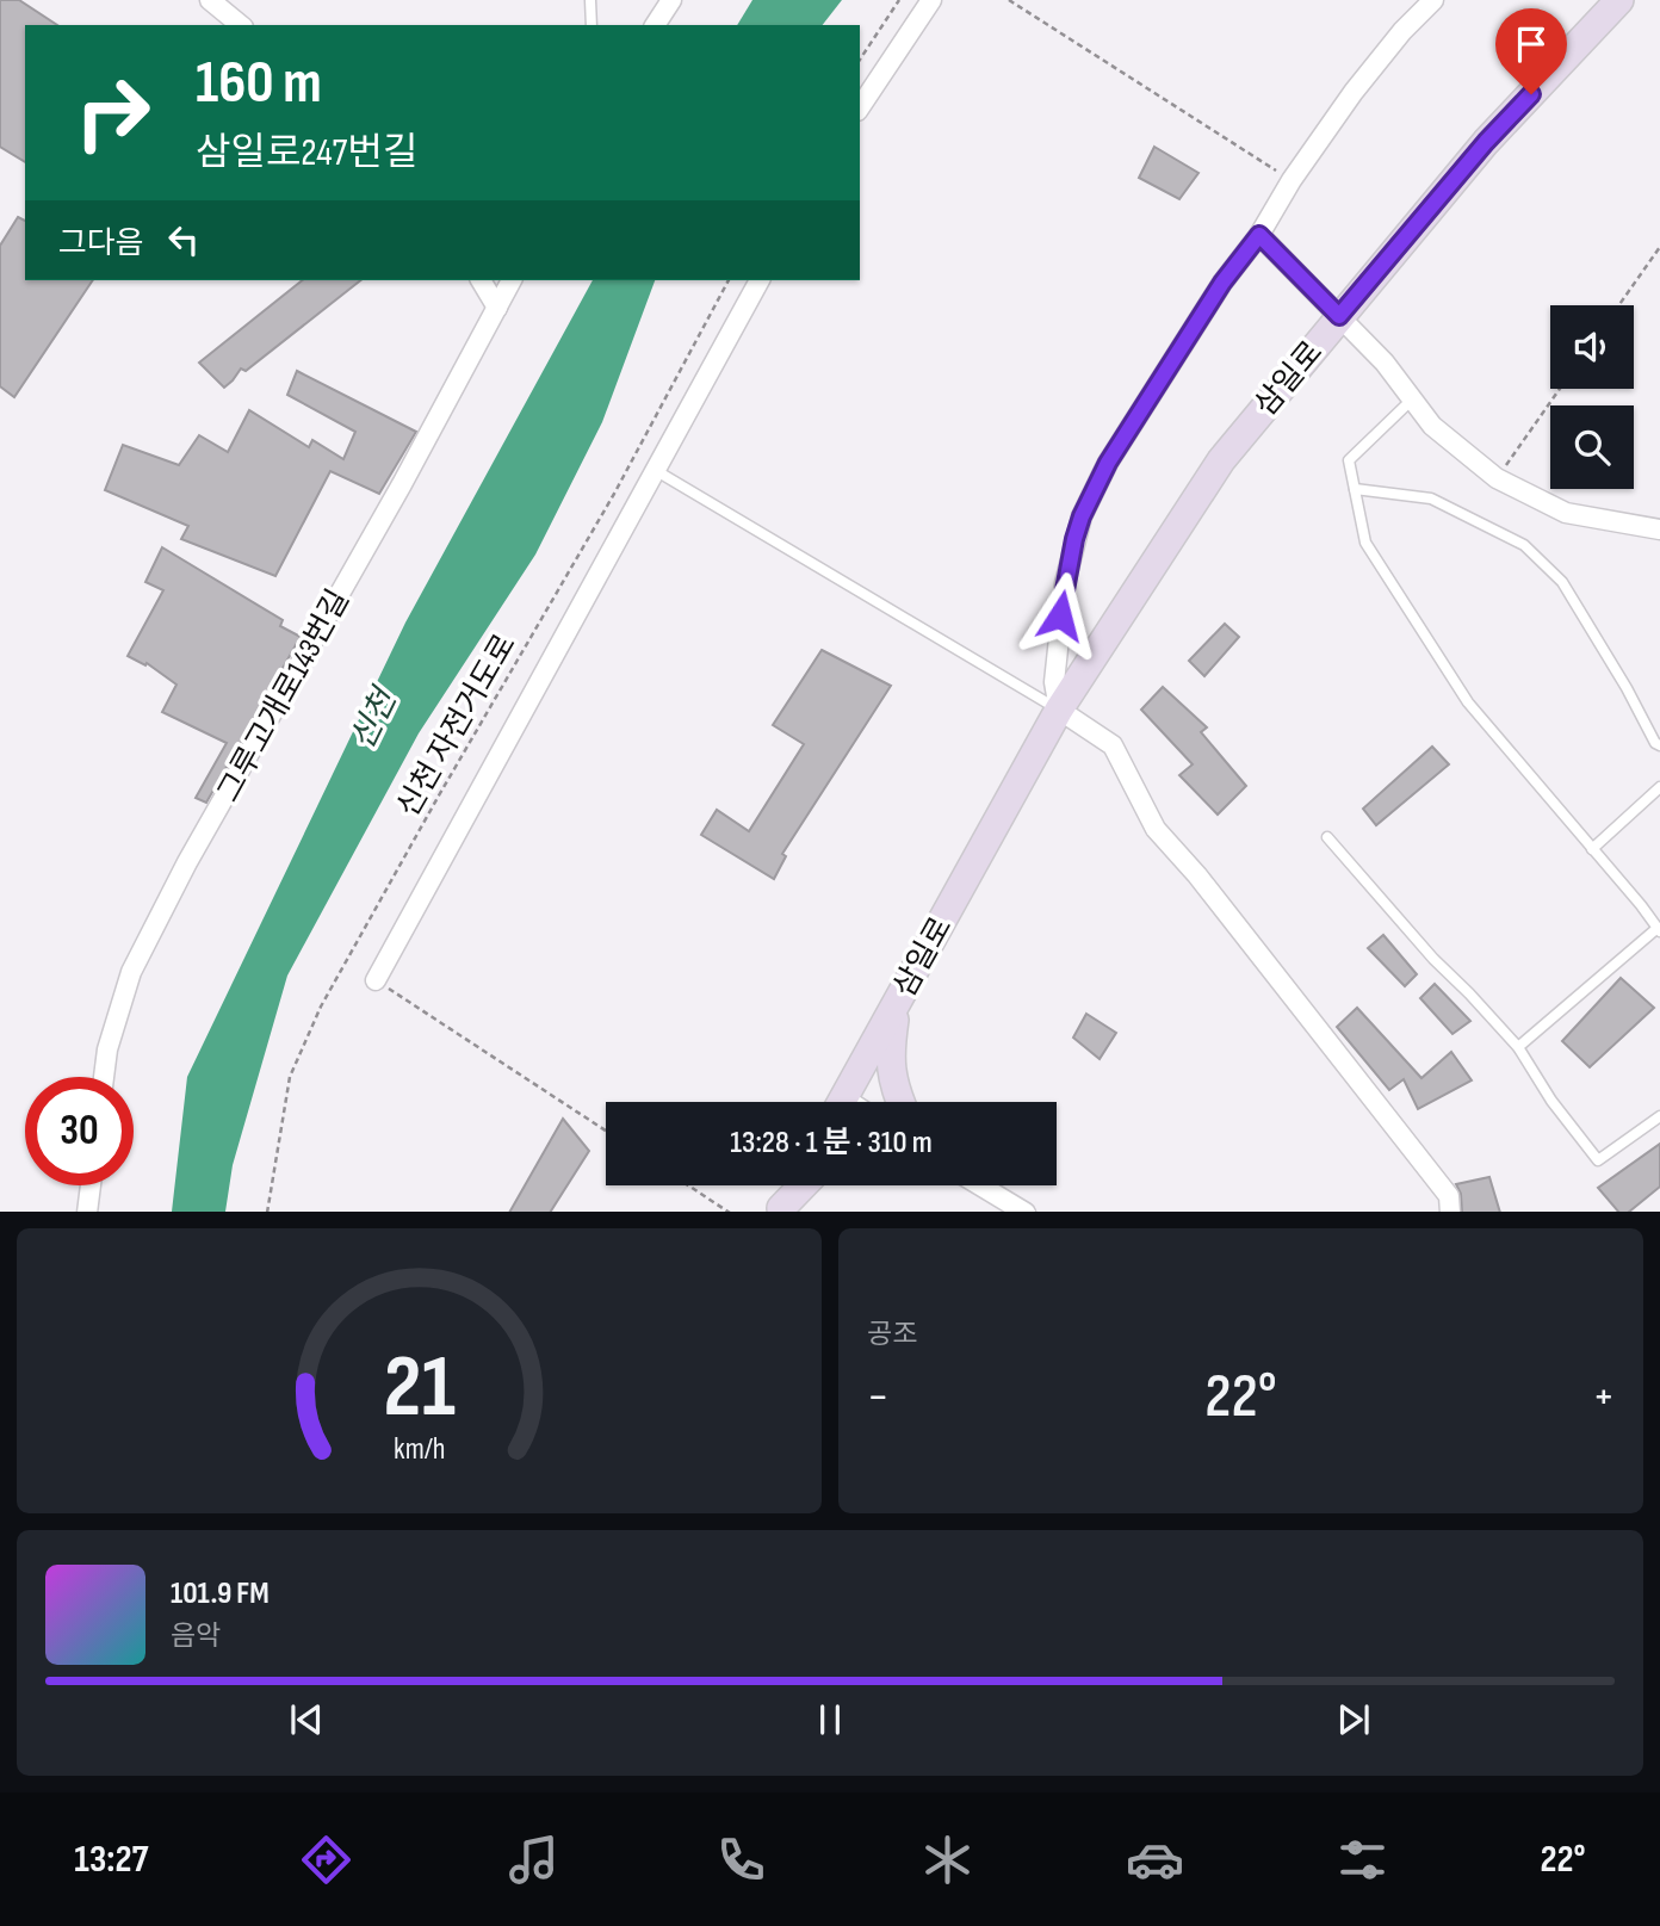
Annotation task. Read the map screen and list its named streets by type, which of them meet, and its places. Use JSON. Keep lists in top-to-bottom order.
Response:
{
  "streets": {
    "main road": ["삼일로"],
    "street": ["그루고개로143번길"],
    "path": ["신천 자전거도로"]
  },
  "water": ["신천"],
  "page": {
    "turn": ["160 m", "삼일로247번길"],
    "then": "그다음",
    "limit": "30",
    "trip": "13:28 · 1 분 · 310 m",
    "tile": "공조",
    "heat": ["−", "22°", "+"],
    "song": ["101.9 FM", "음악"],
    "tabs": ["13:27", "22°"],
    "gauge": ["21", "km/h"]
  }
}
